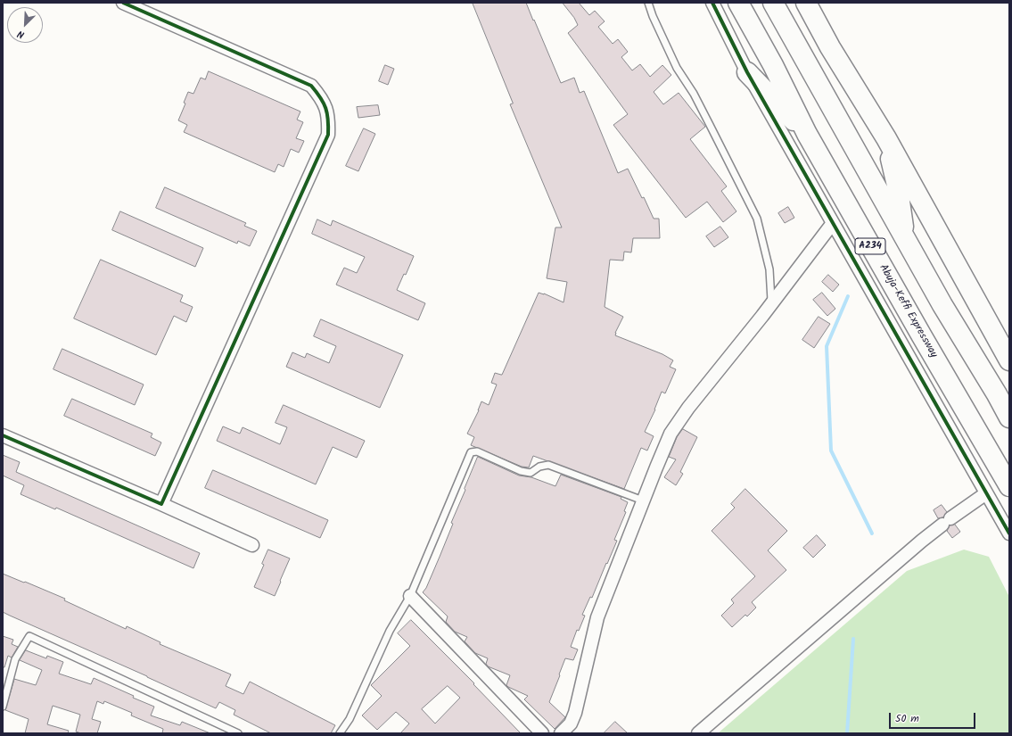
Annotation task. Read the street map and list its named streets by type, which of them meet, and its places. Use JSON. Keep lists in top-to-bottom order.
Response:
{
  "streets": {
    "highway": ["A234", "Abuja-Keffi Expressway"]
  },
  "scale_bar": "50 m",
  "north": "bottom left"
}
